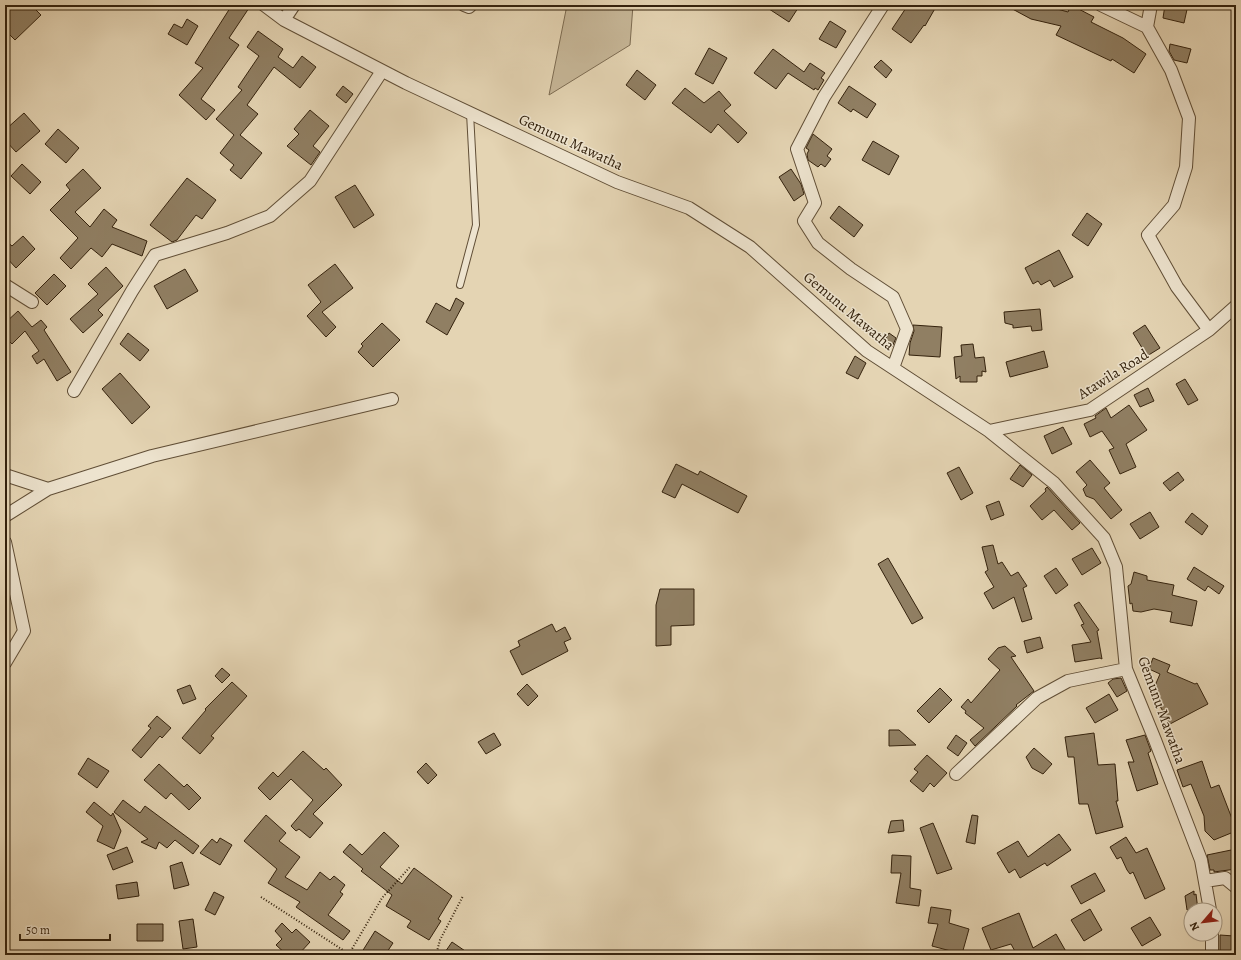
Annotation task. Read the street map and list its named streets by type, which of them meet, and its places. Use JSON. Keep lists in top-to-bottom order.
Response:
{
  "streets": {
    "street": ["Gemunu Mawatha", "Atawila Road"]
  },
  "crossings": [
    ["Gemunu Mawatha", "Atawila Road"]
  ],
  "scale_bar": "50 m",
  "north": "bottom left"
}
